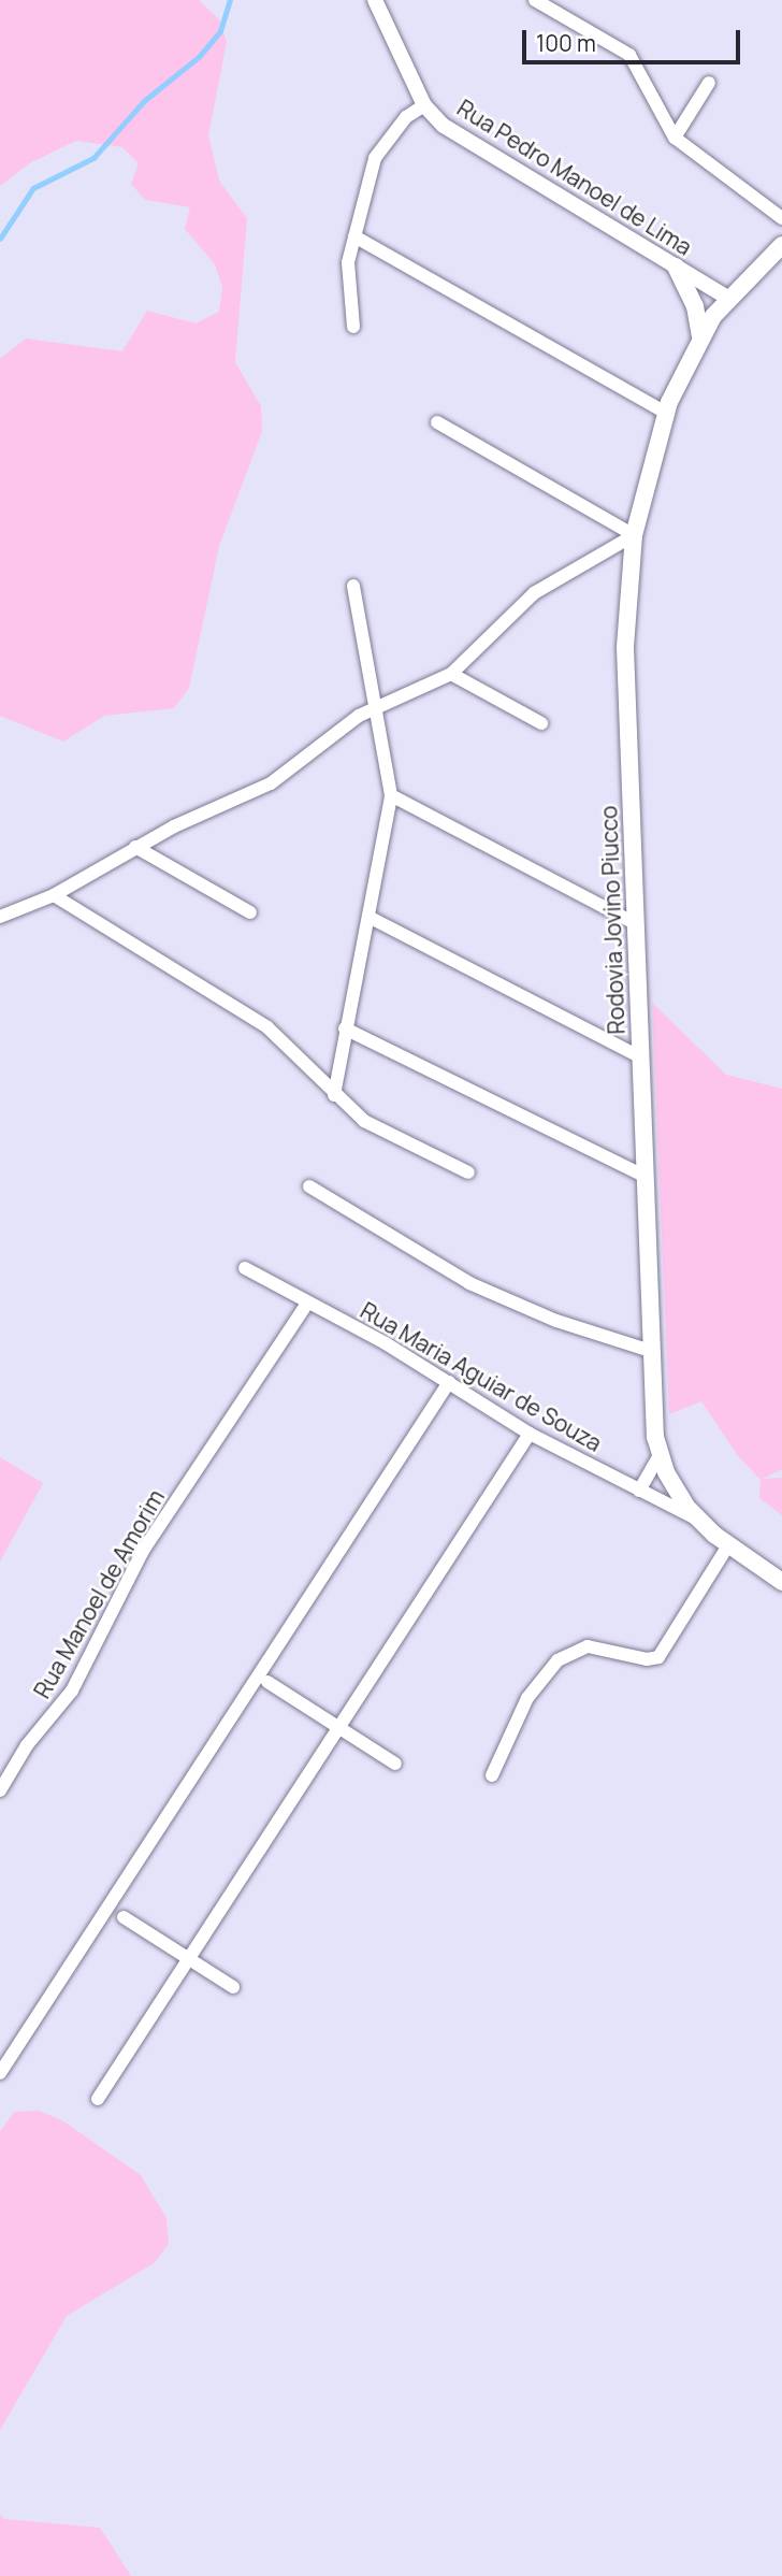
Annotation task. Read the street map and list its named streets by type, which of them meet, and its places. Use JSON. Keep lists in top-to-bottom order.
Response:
{
  "streets": {
    "main road": ["Rodovia Jovino Piucco"],
    "street": ["Rua Pedro Manoel de Lima", "Rua Maria Aguiar de Souza", "Rua Manoel de Amorim"]
  },
  "crossings": [
    ["Rua Pedro Manoel de Lima", "Rodovia Jovino Piucco"],
    ["Rodovia Jovino Piucco", "Rua Maria Aguiar de Souza"],
    ["Rua Maria Aguiar de Souza", "Rua Manoel de Amorim"]
  ],
  "scale_bar": "100 m"
}
